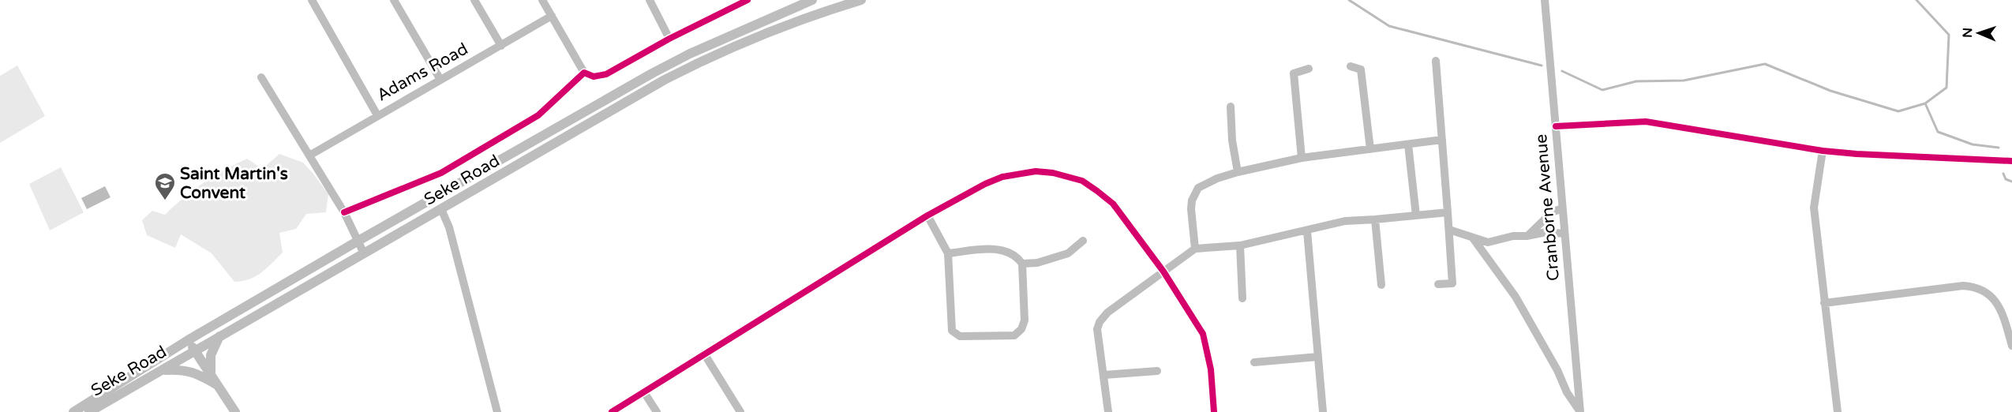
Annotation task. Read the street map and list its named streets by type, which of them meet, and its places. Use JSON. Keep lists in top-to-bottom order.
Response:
{
  "streets": {
    "main road": ["Seke Road"],
    "street": ["Adams Road", "Cranborne Avenue"]
  },
  "places": {
    "school or university": ["Saint Martin's Convent"]
  },
  "north": "left"
}
